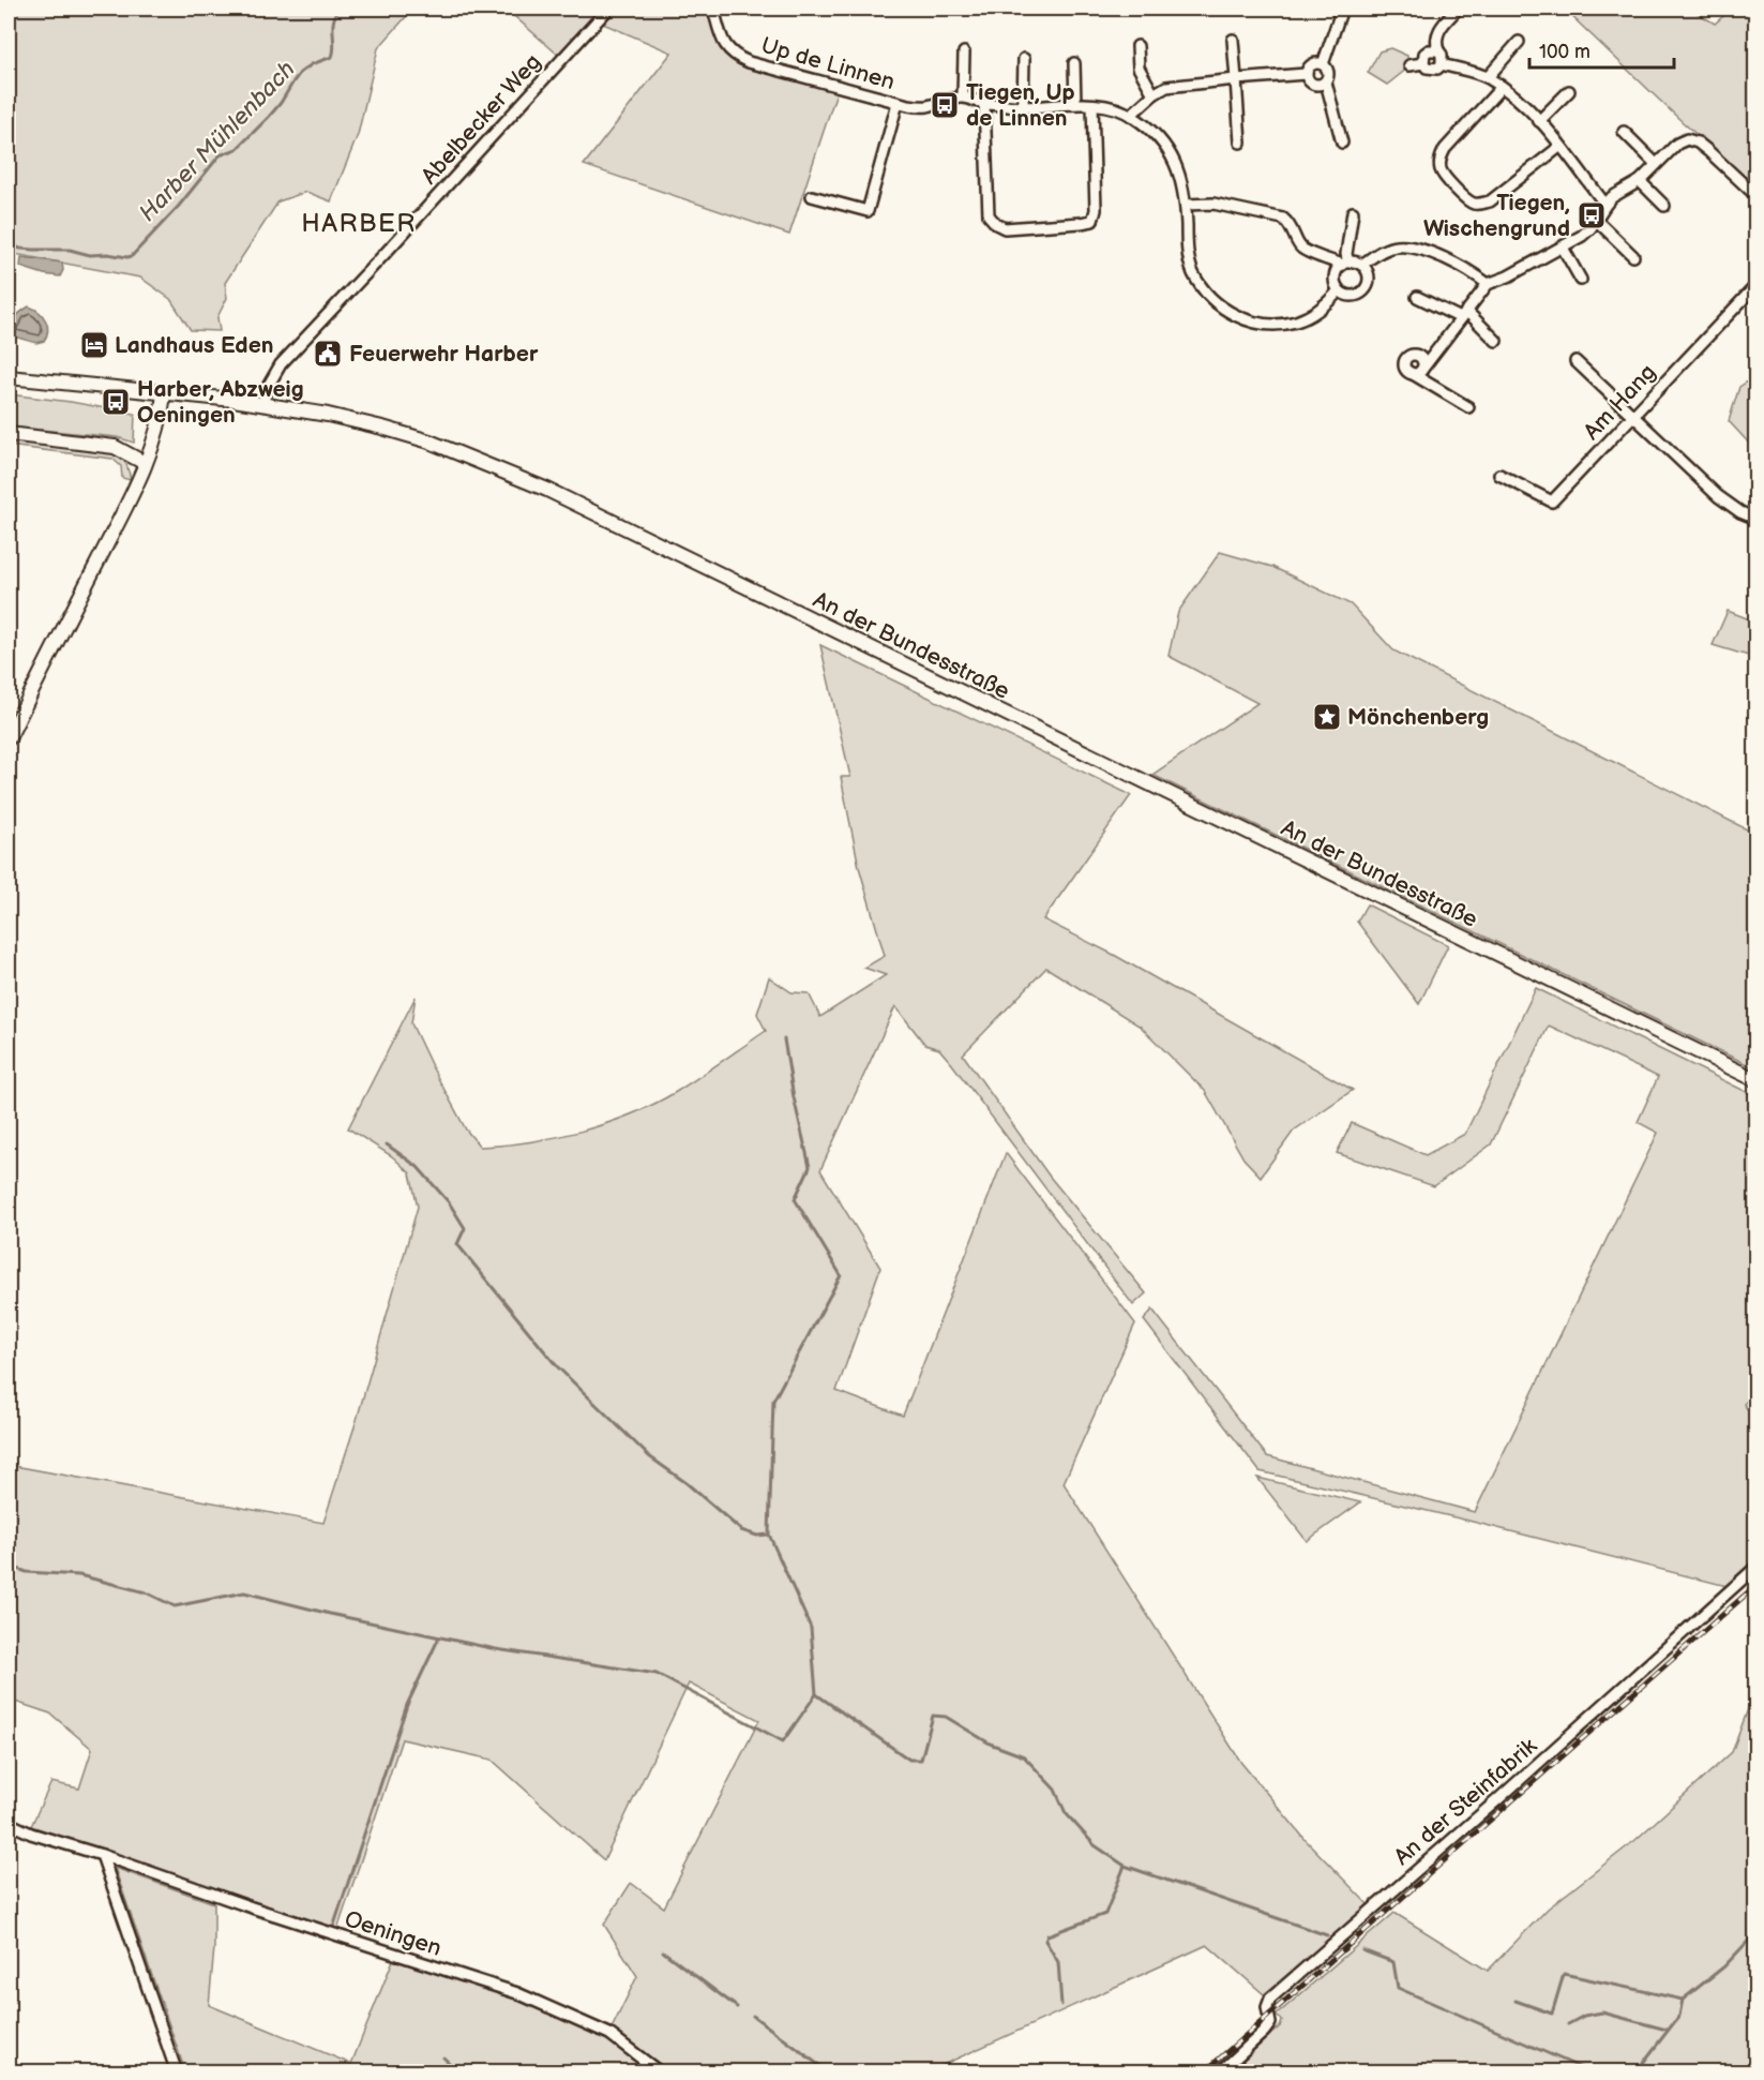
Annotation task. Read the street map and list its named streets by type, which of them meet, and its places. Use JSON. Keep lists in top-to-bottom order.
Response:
{
  "streets": {
    "main road": ["An der Bundesstraße"],
    "street": [
      "Up de Linnen",
      "Abelbecker Weg",
      "Am Hang",
      "An der Steinfabrik",
      "Oeningen"
    ]
  },
  "crossings": [
    ["Abelbecker Weg", "An der Bundesstraße"]
  ],
  "districts": ["HARBER"],
  "water": ["Harber Mühlenbach"],
  "places": {
    "bus stop": ["Tiegen, Up de Linnen", "Tiegen, Wischengrund", "Harber, Abzweig Oeningen"],
    "hotel": ["Landhaus Eden"],
    "public building": ["Feuerwehr Harber"],
    "place": ["Mönchenberg"]
  },
  "scale_bar": "100 m"
}
